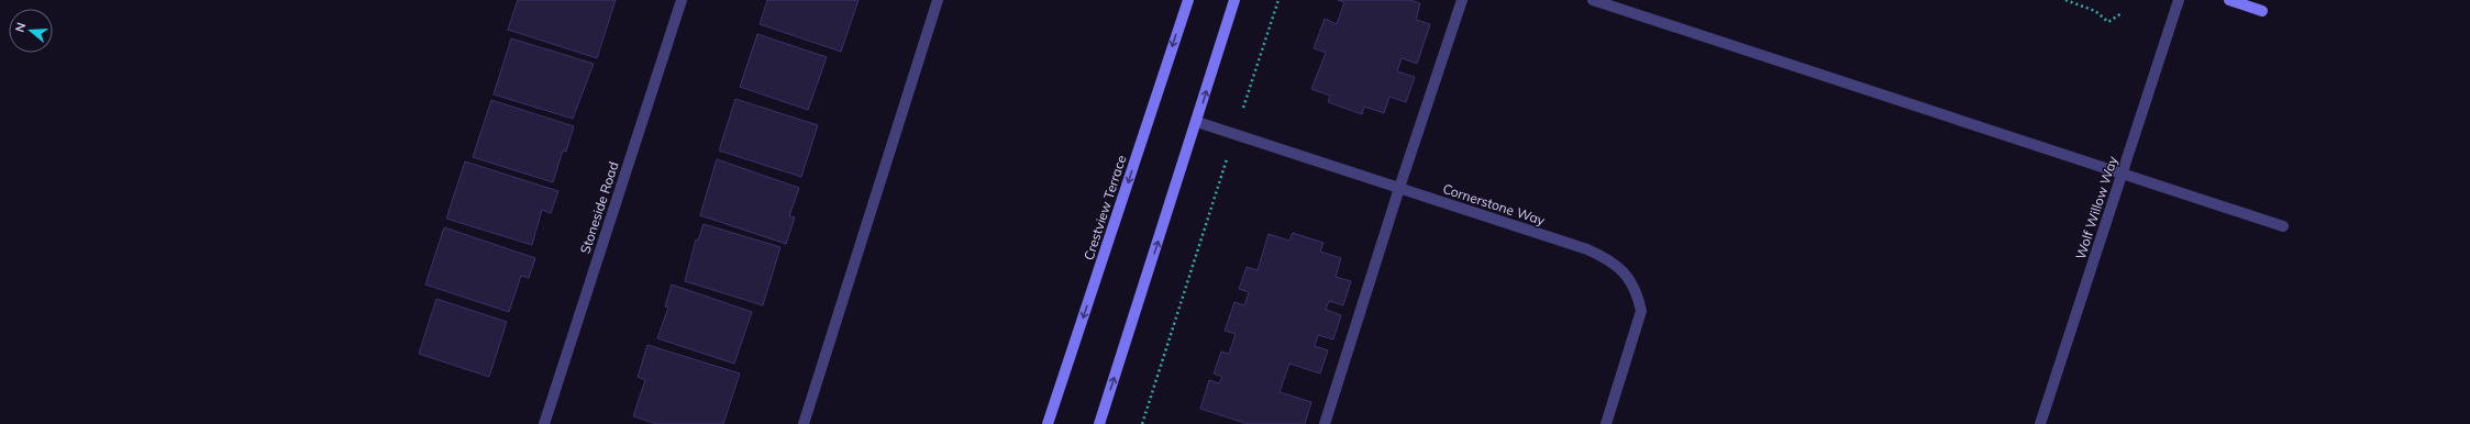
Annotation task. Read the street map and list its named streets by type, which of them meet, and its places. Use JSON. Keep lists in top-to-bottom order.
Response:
{
  "streets": {
    "street": [
      "Cornerstone Way",
      "Stoneside Road",
      "Crestview Terrace",
      "Wolf Willow Way"
    ]
  },
  "north": "left"
}
